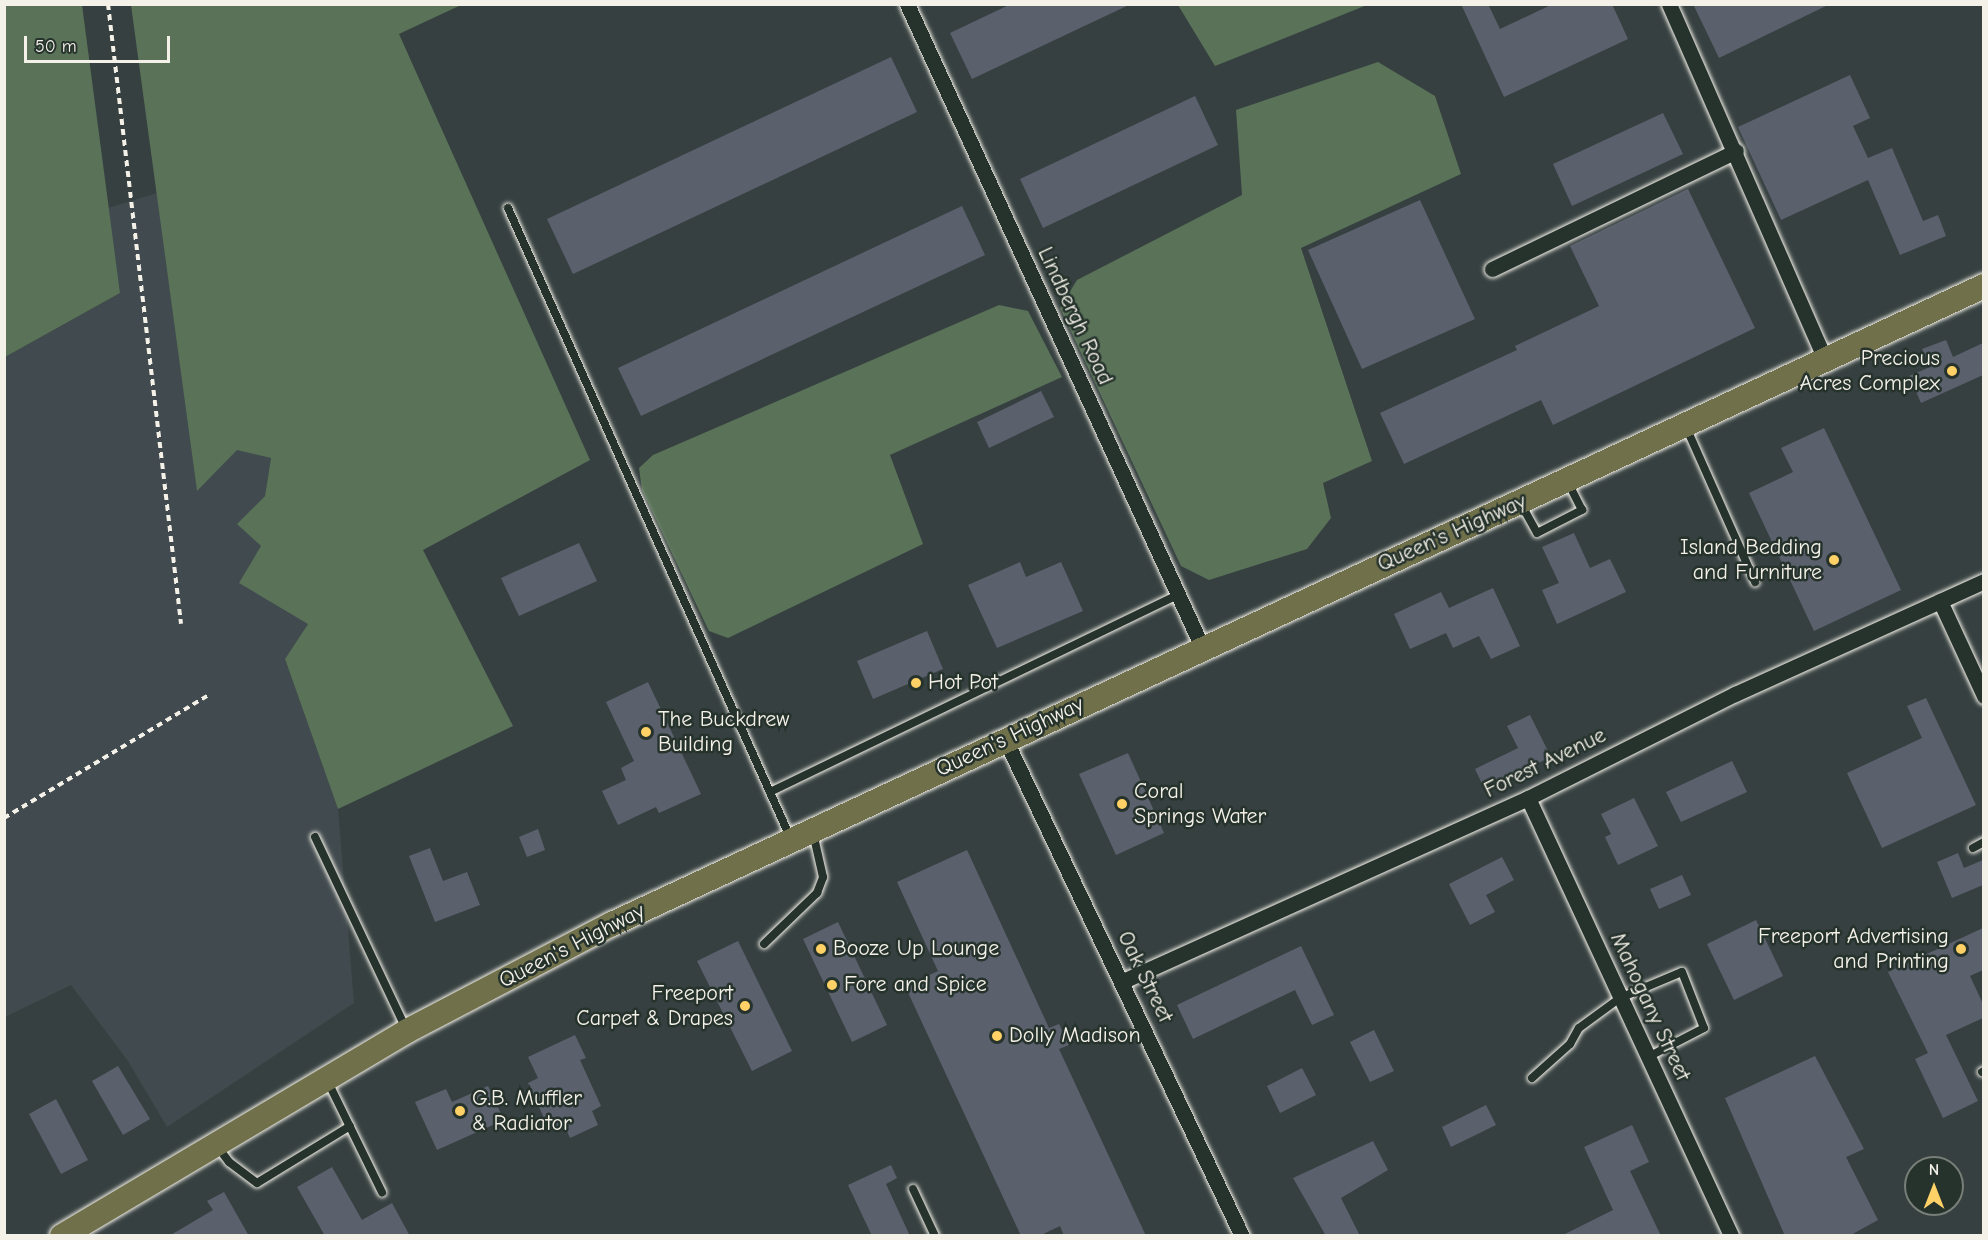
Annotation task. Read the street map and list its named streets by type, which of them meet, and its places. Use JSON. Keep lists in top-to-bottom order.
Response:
{
  "streets": {
    "main road": ["Queen's Highway"],
    "street": [
      "Lindbergh Road",
      "Forest Avenue",
      "Oak Street",
      "Mahogany Street"
    ]
  },
  "crossings": [
    ["Lindbergh Road", "Queen's Highway"],
    ["Queen's Highway", "Oak Street"],
    ["Forest Avenue", "Oak Street"],
    ["Forest Avenue", "Mahogany Street"]
  ],
  "places": [
    "Precious Acres Complex",
    "Island Bedding and Furniture",
    "Hot Pot",
    "The Buckdrew Building",
    "Coral Springs Water",
    "Booze Up Lounge",
    "Freeport Advertising and Printing",
    "Fore and Spice",
    "Freeport Carpet & Drapes",
    "Dolly Madison",
    "G.B. Muffler & Radiator"
  ],
  "scale_bar": "50 m",
  "north": "top"
}
